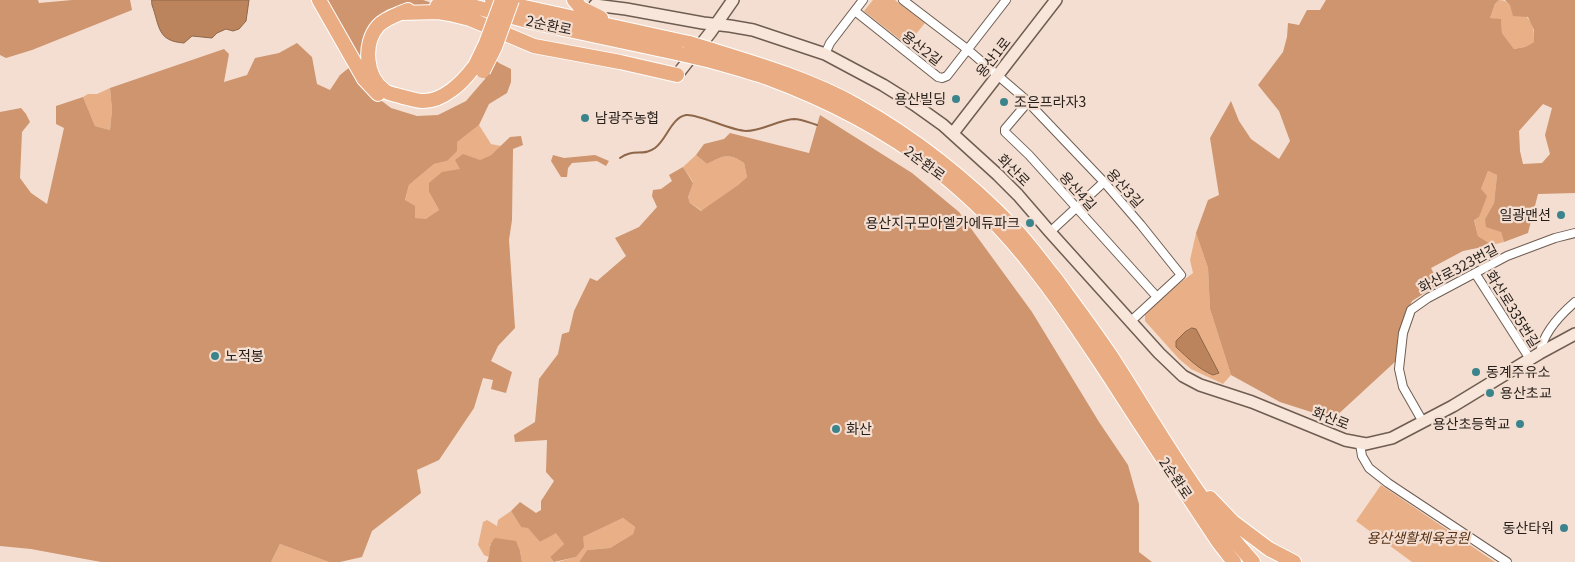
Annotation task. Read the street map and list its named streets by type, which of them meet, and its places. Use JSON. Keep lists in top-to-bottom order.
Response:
{
  "streets": {
    "highway": ["2순환로"],
    "main road": ["용산1로", "화산로"],
    "street": [
      "용산2길",
      "용산3길",
      "용산4길",
      "화산로323번길",
      "화산로335번길"
    ]
  },
  "crossings": [
    ["용산2길", "용산3길"],
    ["용산1로", "화산로"],
    ["용산1로", "용산3길"],
    ["화산로", "용산3길"],
    ["화산로", "화산로323번길"],
    ["화산로", "화산로335번길"],
    ["용산3길", "용산4길"],
    ["화산로323번길", "화산로335번길"]
  ],
  "parks": ["용산생활체육공원"],
  "places": [
    "용산빌딩",
    "조은프라자3",
    "남광주농협",
    "일광맨션",
    "용산지구모아엘가에듀파크",
    "노적봉",
    "동계주유소",
    "용산초교",
    "용산초등학교",
    "화산",
    "동산타워"
  ]
}
